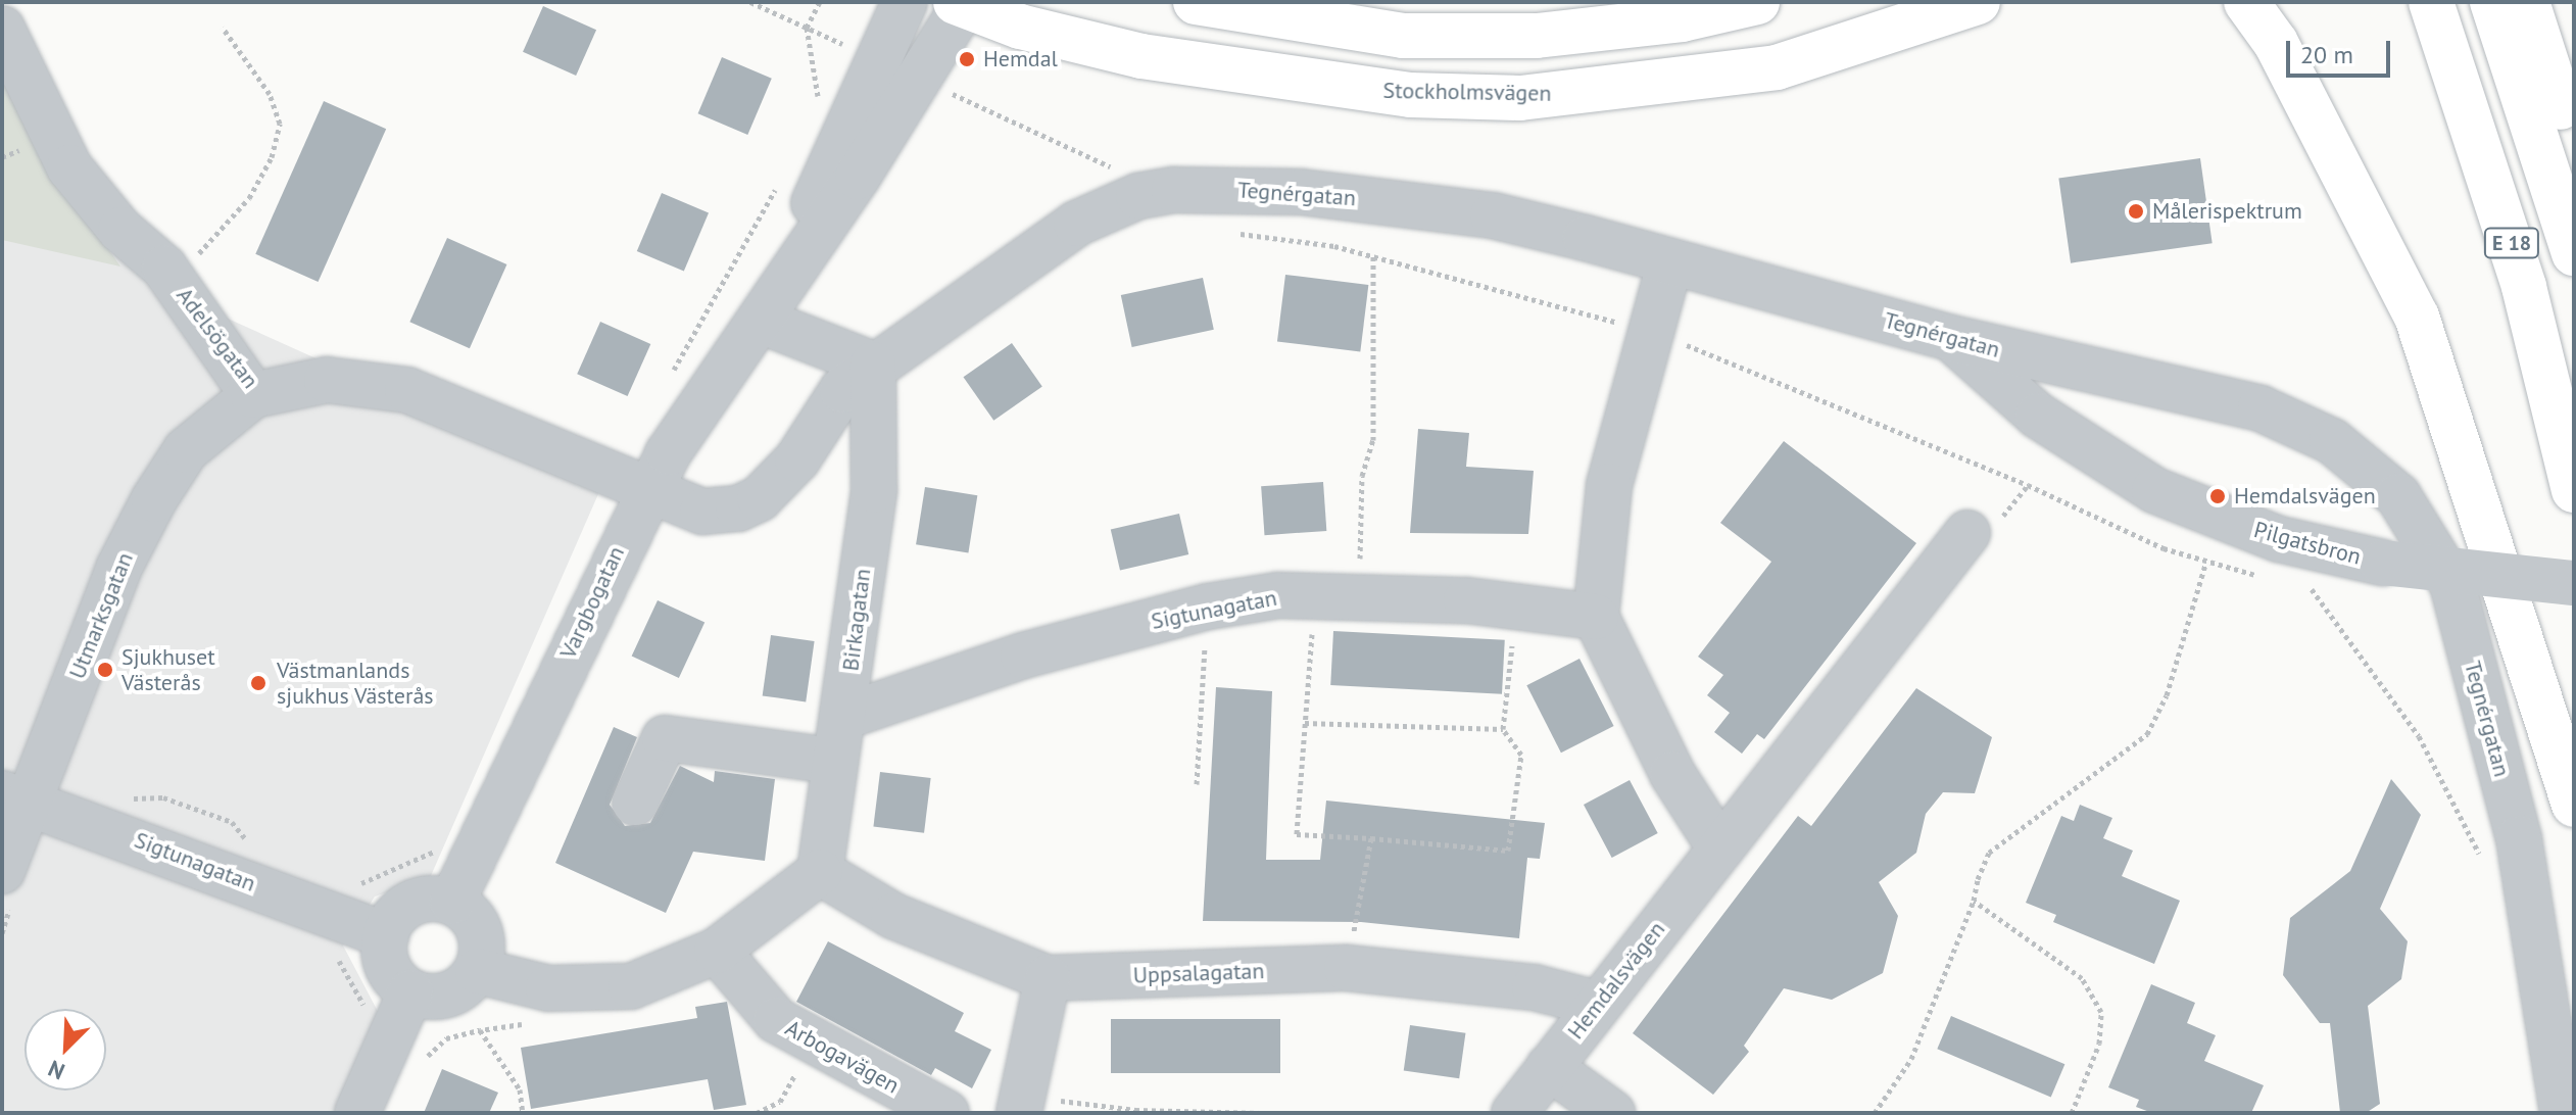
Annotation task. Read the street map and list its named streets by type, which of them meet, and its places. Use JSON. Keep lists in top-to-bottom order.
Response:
{
  "streets": {
    "main road": ["Stockholmsvägen", "E 18"],
    "street": [
      "Tegnérgatan",
      "Adelsögatan",
      "Pilgatsbron",
      "Vargbogatan",
      "Sigtunagatan",
      "Utmarksgatan",
      "Birkagatan",
      "Uppsalagatan",
      "Hemdalsvägen",
      "Arbogavägen"
    ]
  },
  "crossings": [
    ["Stockholmsvägen", "Vargbogatan"],
    ["Tegnérgatan", "Adelsögatan"],
    ["Tegnérgatan", "Pilgatsbron"],
    ["Tegnérgatan", "Vargbogatan"],
    ["Tegnérgatan", "Birkagatan"],
    ["Adelsögatan", "Vargbogatan"],
    ["Adelsögatan", "Utmarksgatan"],
    ["Sigtunagatan", "Utmarksgatan"],
    ["Sigtunagatan", "Birkagatan"],
    ["Birkagatan", "Uppsalagatan"],
    ["Uppsalagatan", "Hemdalsvägen"]
  ],
  "places": [
    "Hemdal",
    "Målerispektrum",
    "Hemdalsvägen",
    "Sjukhuset Västerås",
    "Västmanlands sjukhus Västerås"
  ],
  "scale_bar": "20 m",
  "north": "bottom left"
}
